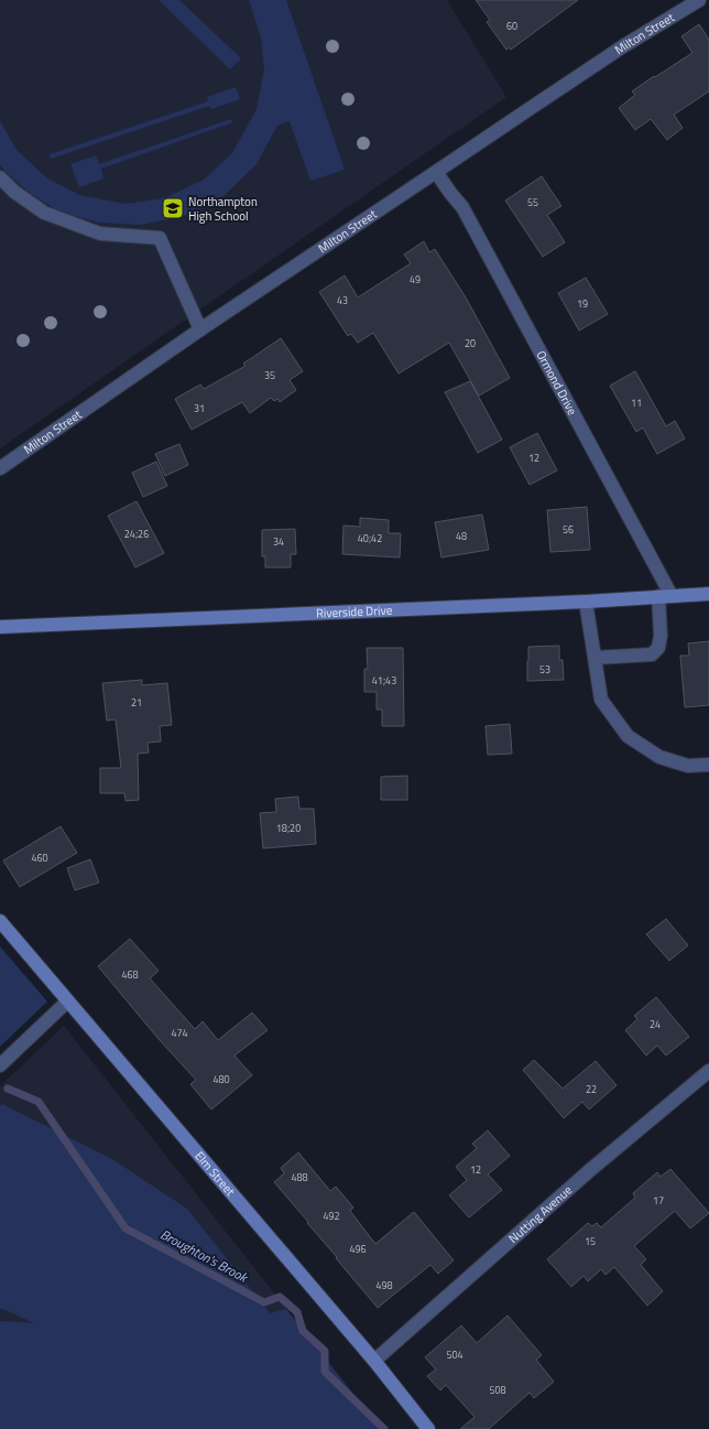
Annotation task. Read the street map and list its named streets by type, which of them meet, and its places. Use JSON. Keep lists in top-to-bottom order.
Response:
{
  "streets": {
    "street": [
      "Milton Street",
      "Ormond Drive",
      "Riverside Drive",
      "Elm Street",
      "Nutting Avenue"
    ]
  },
  "crossings": [
    ["Milton Street", "Ormond Drive"],
    ["Ormond Drive", "Riverside Drive"],
    ["Elm Street", "Nutting Avenue"]
  ],
  "water": ["Broughton's Brook"],
  "places": {
    "school or university": ["Northampton High School"]
  },
  "house_numbers": [
    "60",
    "55",
    "49",
    "43",
    "19",
    "20",
    "35",
    "11",
    "31",
    "12",
    "56",
    "24;26",
    "48",
    "40;42",
    "34",
    "53",
    "41;43",
    "21",
    "18;20",
    "460",
    "468",
    "24",
    "474",
    "480",
    "22",
    "12",
    "488",
    "17",
    "492",
    "15",
    "496",
    "498",
    "504",
    "508"
  ]
}
